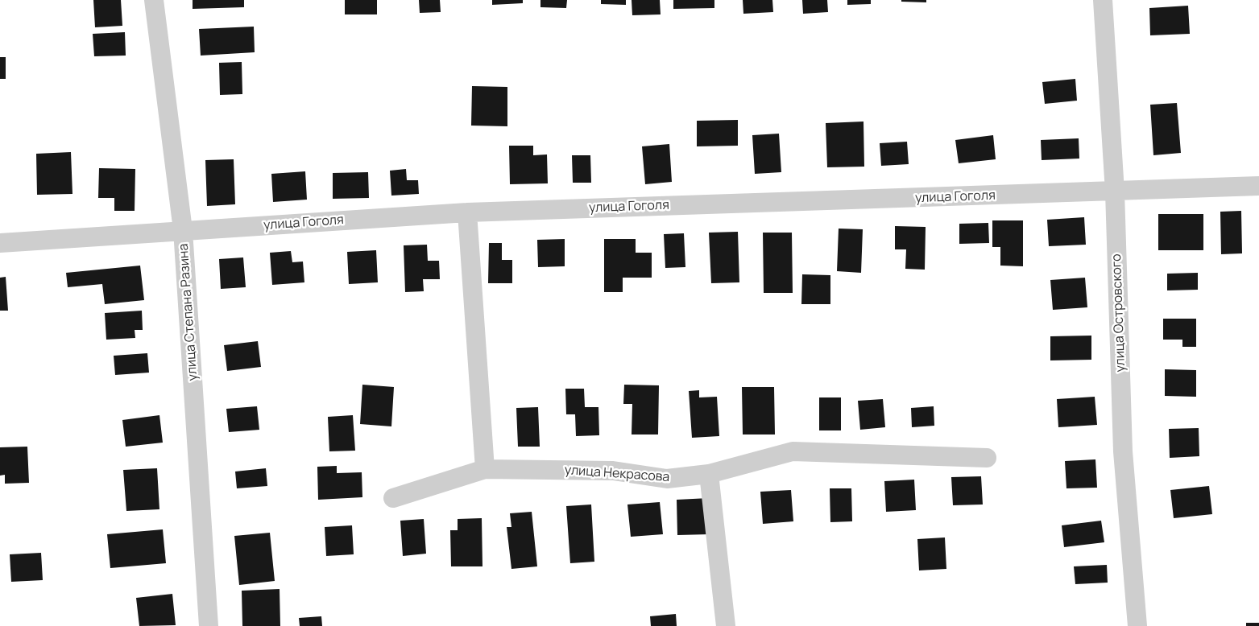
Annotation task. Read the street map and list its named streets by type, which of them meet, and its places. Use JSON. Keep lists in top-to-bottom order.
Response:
{
  "streets": {
    "street": [
      "улица Гоголя",
      "улица Степана Разина",
      "улица Островского",
      "улица Некрасова"
    ]
  },
  "crossings": [
    ["улица Гоголя", "улица Степана Разина"],
    ["улица Гоголя", "улица Островского"]
  ]
}
